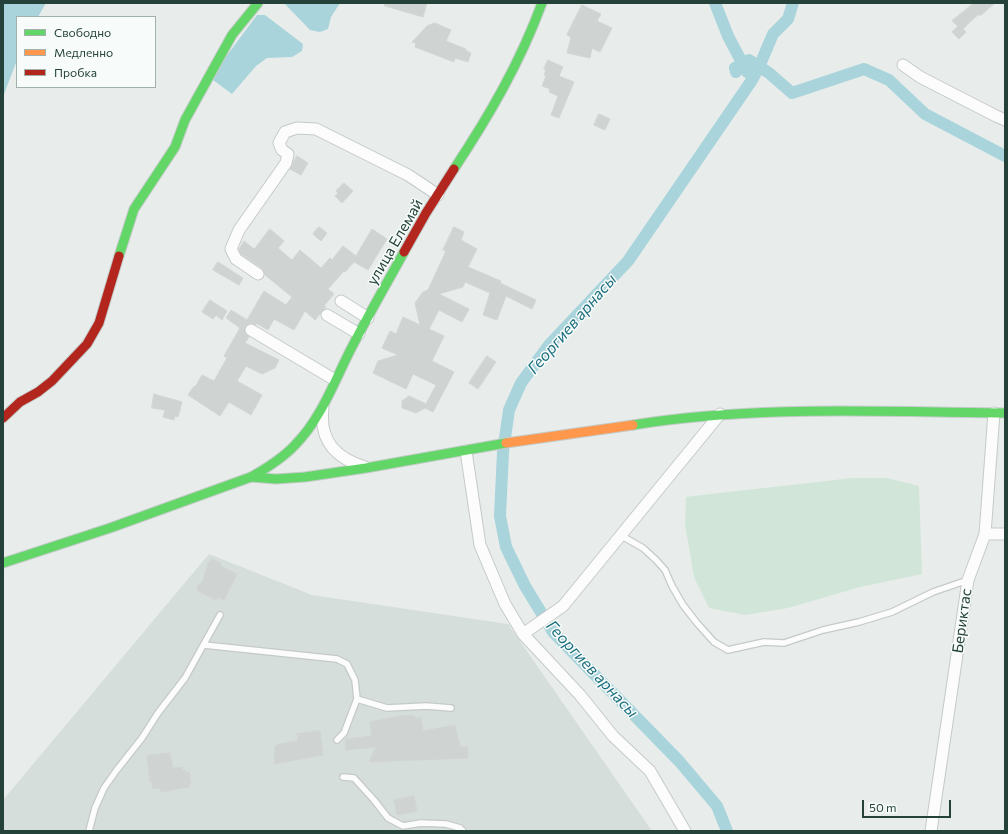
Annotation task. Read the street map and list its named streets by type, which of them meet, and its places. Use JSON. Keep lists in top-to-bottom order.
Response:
{
  "streets": {
    "street": ["улица Елемай", "Бериктас"]
  },
  "water": ["Георгиев арнасы"],
  "legend": ["Свободно", "Медленно", "Пробка"],
  "scale_bar": "50 m"
}
